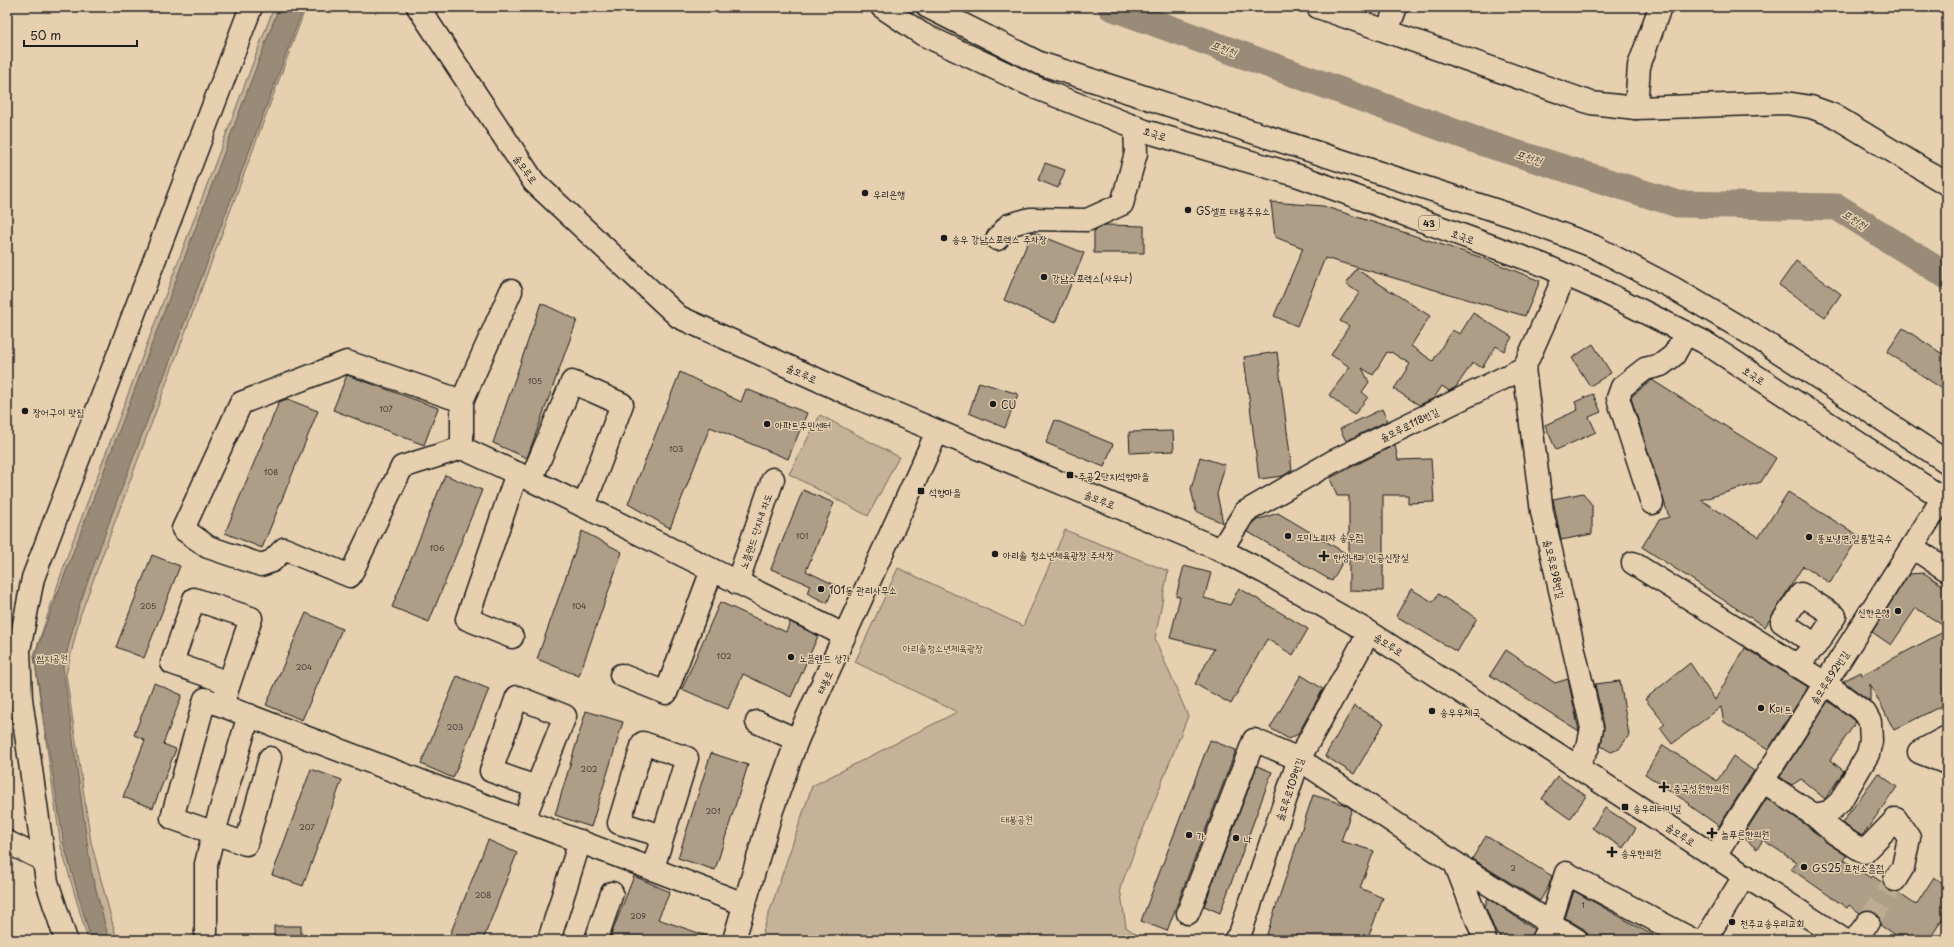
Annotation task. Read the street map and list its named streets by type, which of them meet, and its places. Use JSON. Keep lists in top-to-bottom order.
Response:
{
  "streets": {
    "main road": [
      "호국로",
      "솔모루로",
      "43",
      "솔모루로118번길",
      "노블랜드 단지내 차도",
      "솔모루로98번길",
      "솔모루로92번길",
      "태봉로",
      "솔모루로109번길"
    ]
  },
  "crossings": [
    ["호국로", "솔모루로92번길"],
    ["솔모루로", "솔모루로118번길"],
    ["솔모루로", "솔모루로98번길"],
    ["솔모루로", "솔모루로92번길"],
    ["솔모루로", "태봉로"],
    ["솔모루로", "솔모루로109번길"],
    ["솔모루로118번길", "솔모루로98번길"]
  ],
  "water": ["포천천"],
  "parks": ["아리솔청소년체육광장", "쌈지공원", "태봉공원"],
  "places": {
    "other": [
      "우리은행",
      "GS셀프 태봉주유소",
      "송우 강남스포렉스 주차장",
      "강남스포렉스(사우나)",
      "CU",
      "장어구이 맛집",
      "아파트주민센터",
      "도미노피자 송우점",
      "뚱보냉면,일품칼국수",
      "아리솔 청소년체육광장 주차장",
      "101동 관리사무소",
      "신한은행",
      "노블랜드 상가",
      "K마트",
      "송우우체국",
      "가",
      "나",
      "GS25 포천소흘점",
      "천주교송우리교회"
    ],
    "transit": ["주공2단지석향마을", "석향마을", "송우리터미널"],
    "health": [
      "한성내과 인공신장실",
      "중국성원한의원",
      "늘푸른한의원",
      "송우한의원"
    ]
  },
  "house_numbers": [
    "105",
    "107",
    "103",
    "108",
    "101",
    "106",
    "205",
    "104",
    "102",
    "204",
    "203",
    "202",
    "201",
    "207",
    "2",
    "208",
    "1",
    "209"
  ],
  "scale_bar": "50 m"
}
